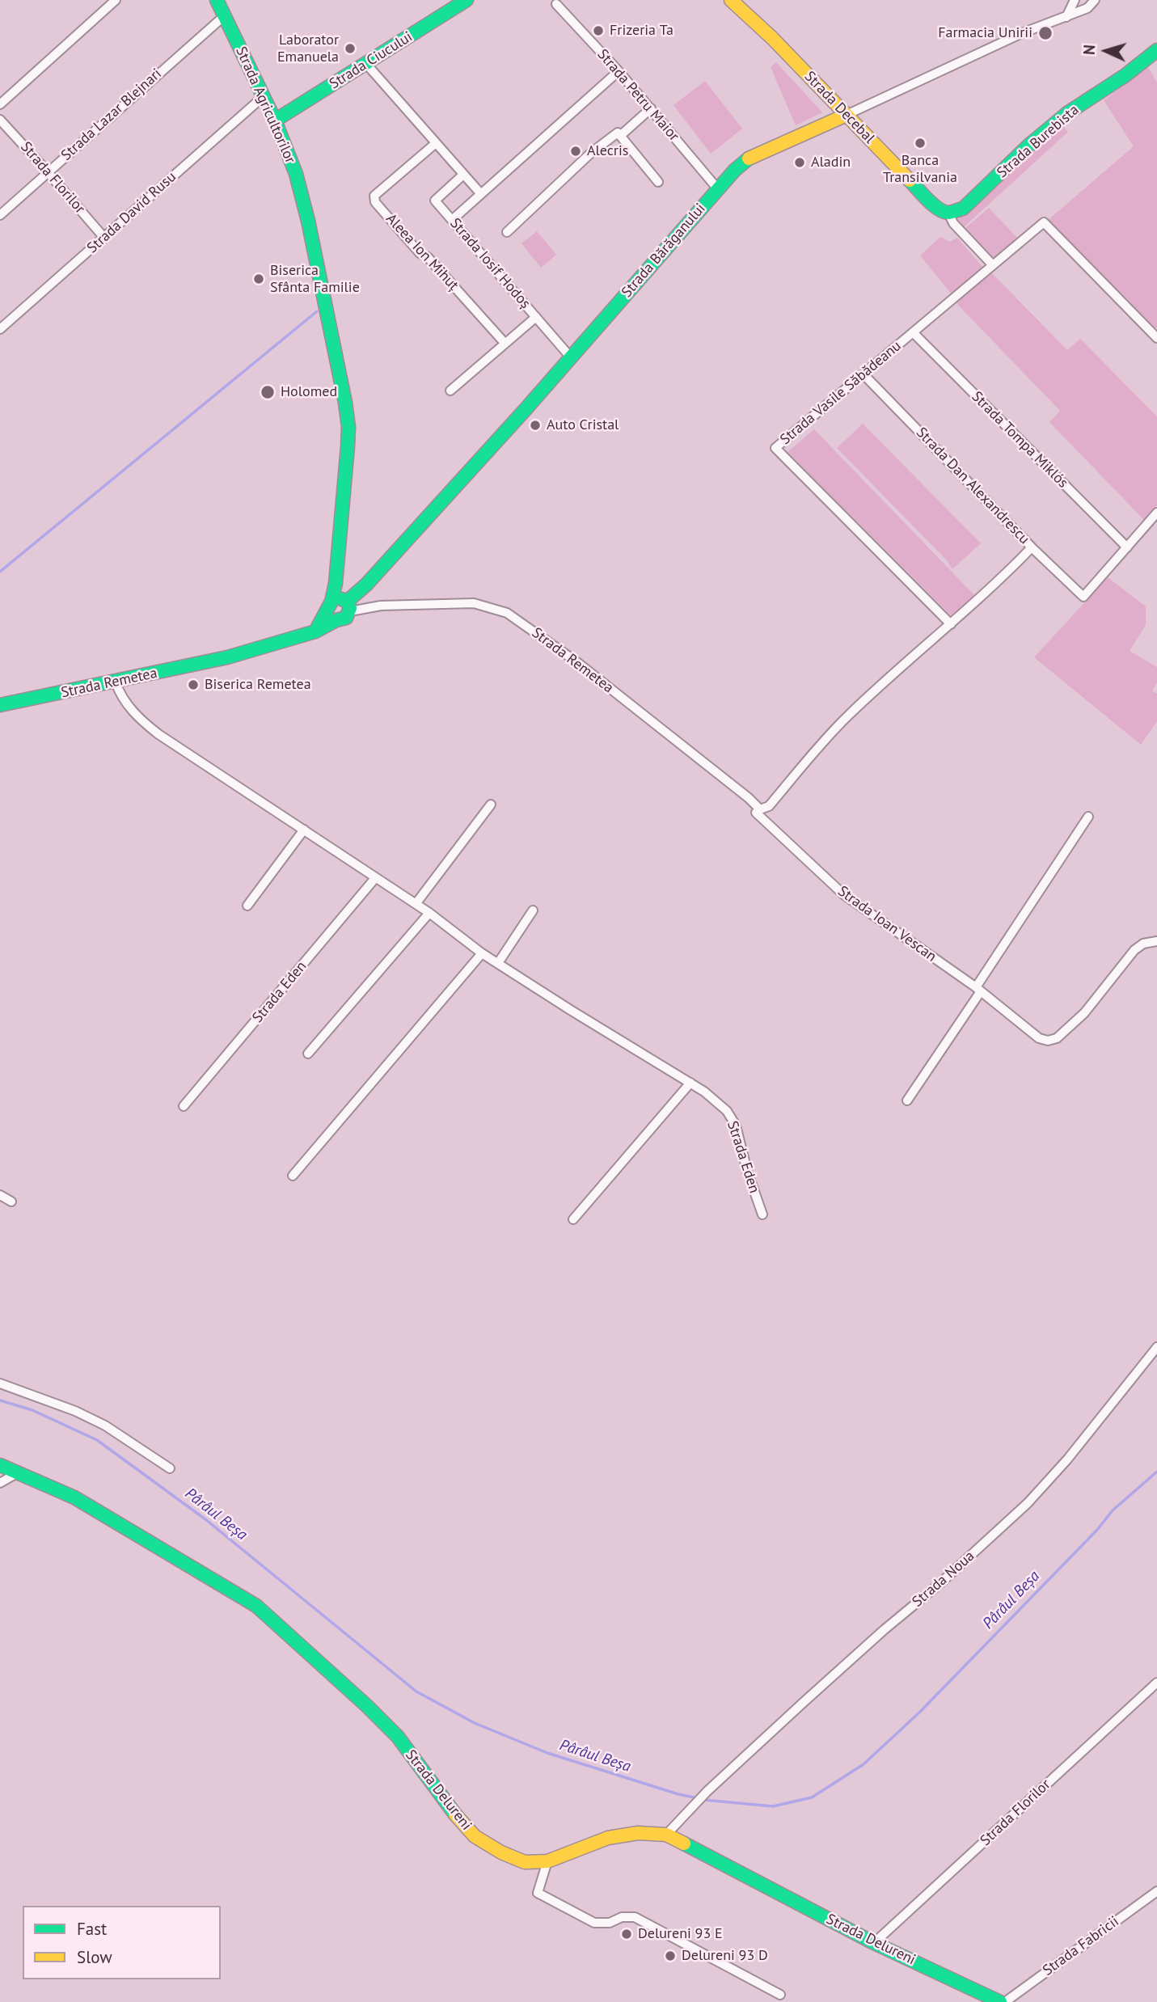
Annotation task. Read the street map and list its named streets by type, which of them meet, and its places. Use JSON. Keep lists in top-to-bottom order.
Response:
{
  "streets": {
    "street": [
      "Strada Ciucului",
      "Strada Petru Maior",
      "Strada Agricultorilor",
      "Strada Decebal",
      "Strada Lazar Blejnari",
      "Strada Burebista",
      "Strada Florilor",
      "Strada David Rusu",
      "Strada Bărăganului",
      "Aleea Ion Mihuț",
      "Strada Iosif Hodoș",
      "Strada Vasile Săbădeanu",
      "Strada Tompa Miklós",
      "Strada Dan Alexandrescu",
      "Strada Remetea",
      "Strada Ioan Vescan",
      "Strada Eden",
      "Strada Noua",
      "Strada Delureni",
      "Strada Fabricii"
    ]
  },
  "crossings": [
    ["Strada Ciucului", "Strada Agricultorilor"],
    ["Strada Petru Maior", "Strada Bărăganului"],
    ["Strada Agricultorilor", "Strada Lazar Blejnari"],
    ["Strada Agricultorilor", "Strada David Rusu"],
    ["Strada Agricultorilor", "Strada Bărăganului"],
    ["Strada Agricultorilor", "Strada Remetea"],
    ["Strada Decebal", "Strada Burebista"],
    ["Strada Decebal", "Strada Bărăganului"],
    ["Strada Lazar Blejnari", "Strada Florilor"],
    ["Strada Florilor", "Strada David Rusu"],
    ["Strada Florilor", "Strada Delureni"],
    ["Strada Bărăganului", "Strada Iosif Hodoș"],
    ["Strada Bărăganului", "Strada Remetea"],
    ["Strada Vasile Săbădeanu", "Strada Tompa Miklós"],
    ["Strada Vasile Săbădeanu", "Strada Dan Alexandrescu"],
    ["Strada Tompa Miklós", "Strada Dan Alexandrescu"],
    ["Strada Remetea", "Strada Ioan Vescan"],
    ["Strada Remetea", "Strada Eden"],
    ["Strada Noua", "Strada Delureni"]
  ],
  "water": ["Pârâul Beșa"],
  "places": [
    "Frizeria Ta",
    "Farmacia Unirii",
    "Laborator Emanuela",
    "Banca Transilvania",
    "Alecris",
    "Aladin",
    "Biserica Sfânta Familie",
    "Holomed",
    "Auto Cristal",
    "Biserica Remetea",
    "Delureni 93 E",
    "Delureni 93 D"
  ],
  "legend": ["Fast", "Slow"],
  "north": "left"
}
